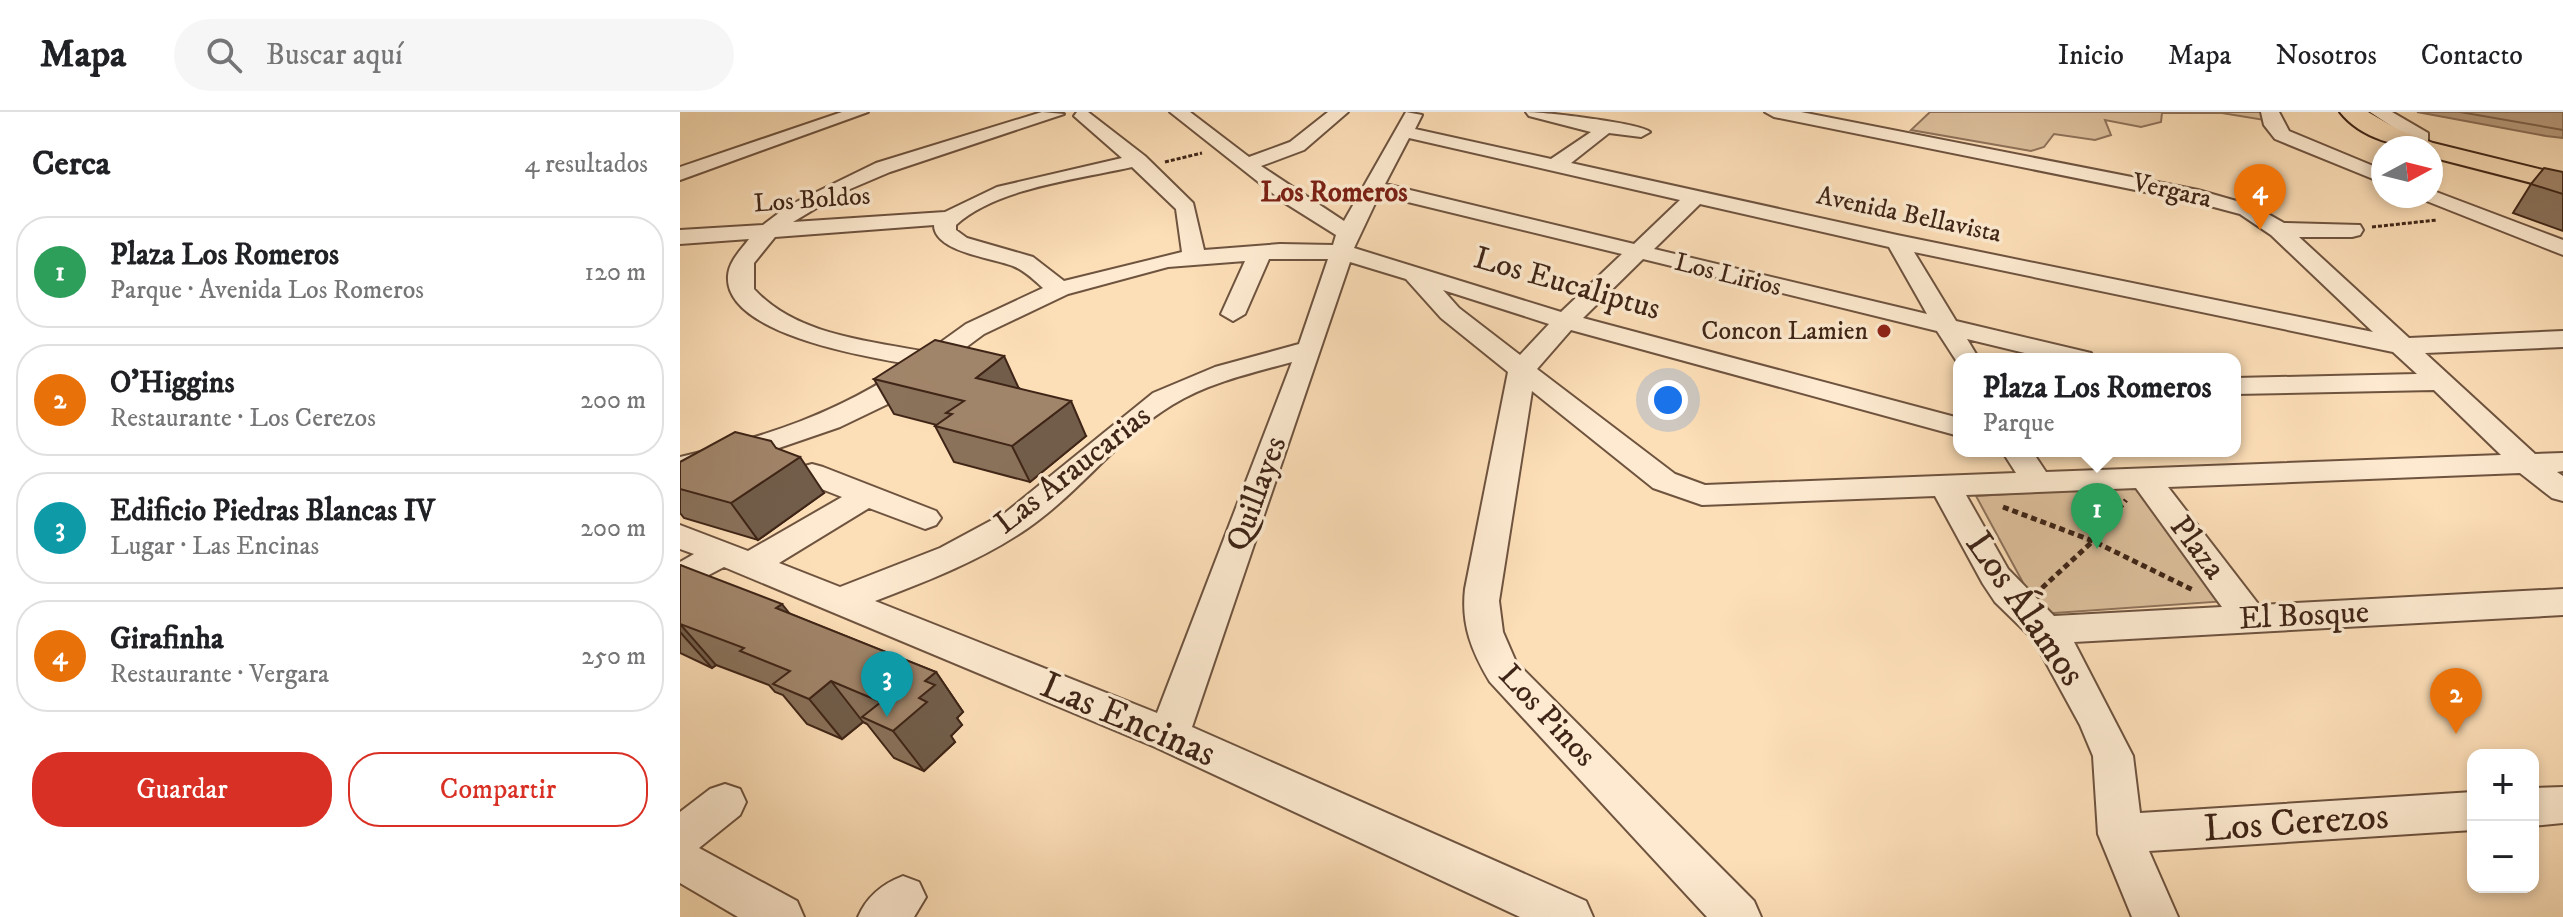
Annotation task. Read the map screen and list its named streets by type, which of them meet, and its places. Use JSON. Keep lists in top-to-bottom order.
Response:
{
  "streets": {
    "street": [
      "Vergara",
      "Los Boldos",
      "Avenida Bellavista",
      "Los Lirios",
      "Los Eucaliptus",
      "Las Araucarias",
      "Quillayes",
      "Plaza",
      "Los Álamos",
      "El Bosque",
      "Los Pinos",
      "Las Encinas",
      "Los Cerezos"
    ]
  },
  "crossings": [
    ["Vergara", "Avenida Bellavista"],
    ["Avenida Bellavista", "Quillayes"],
    ["Los Lirios", "Quillayes"],
    ["Los Eucaliptus", "Quillayes"],
    ["Las Araucarias", "Quillayes"],
    ["Las Araucarias", "Las Encinas"],
    ["Quillayes", "Las Encinas"],
    ["Plaza", "El Bosque"],
    ["Los Álamos", "El Bosque"],
    ["Los Álamos", "Los Cerezos"]
  ],
  "districts": ["Los Romeros"],
  "places": ["Concon Lamien"],
  "north": "right",
  "page": {
    "header": "Mapa",
    "search": "Buscar aquí",
    "nav": [
      "Inicio",
      "Mapa",
      "Nosotros",
      "Contacto"
    ],
    "heading": ["Cerca", "4 resultados"],
    "pins": [
      "4",
      "1",
      "3",
      "2"
    ],
    "list": [
      {
        "mark": "1",
        "name": "Plaza Los Romeros",
        "note": "Parque · Avenida Los Romeros",
        "value": "120 m"
      },
      {
        "mark": "2",
        "name": "O'Higgins",
        "note": "Restaurante · Los Cerezos",
        "value": "200 m"
      },
      {
        "mark": "3",
        "name": "Edificio Piedras Blancas IV",
        "note": "Lugar · Las Encinas",
        "value": "200 m"
      },
      {
        "mark": "4",
        "name": "Girafinha",
        "note": "Restaurante · Vergara",
        "value": "250 m"
      }
    ],
    "popup": ["Plaza Los Romeros", "Parque"],
    "buttons": ["Guardar", "Compartir"],
    "map_buttons": ["+", "−"]
  }
}
